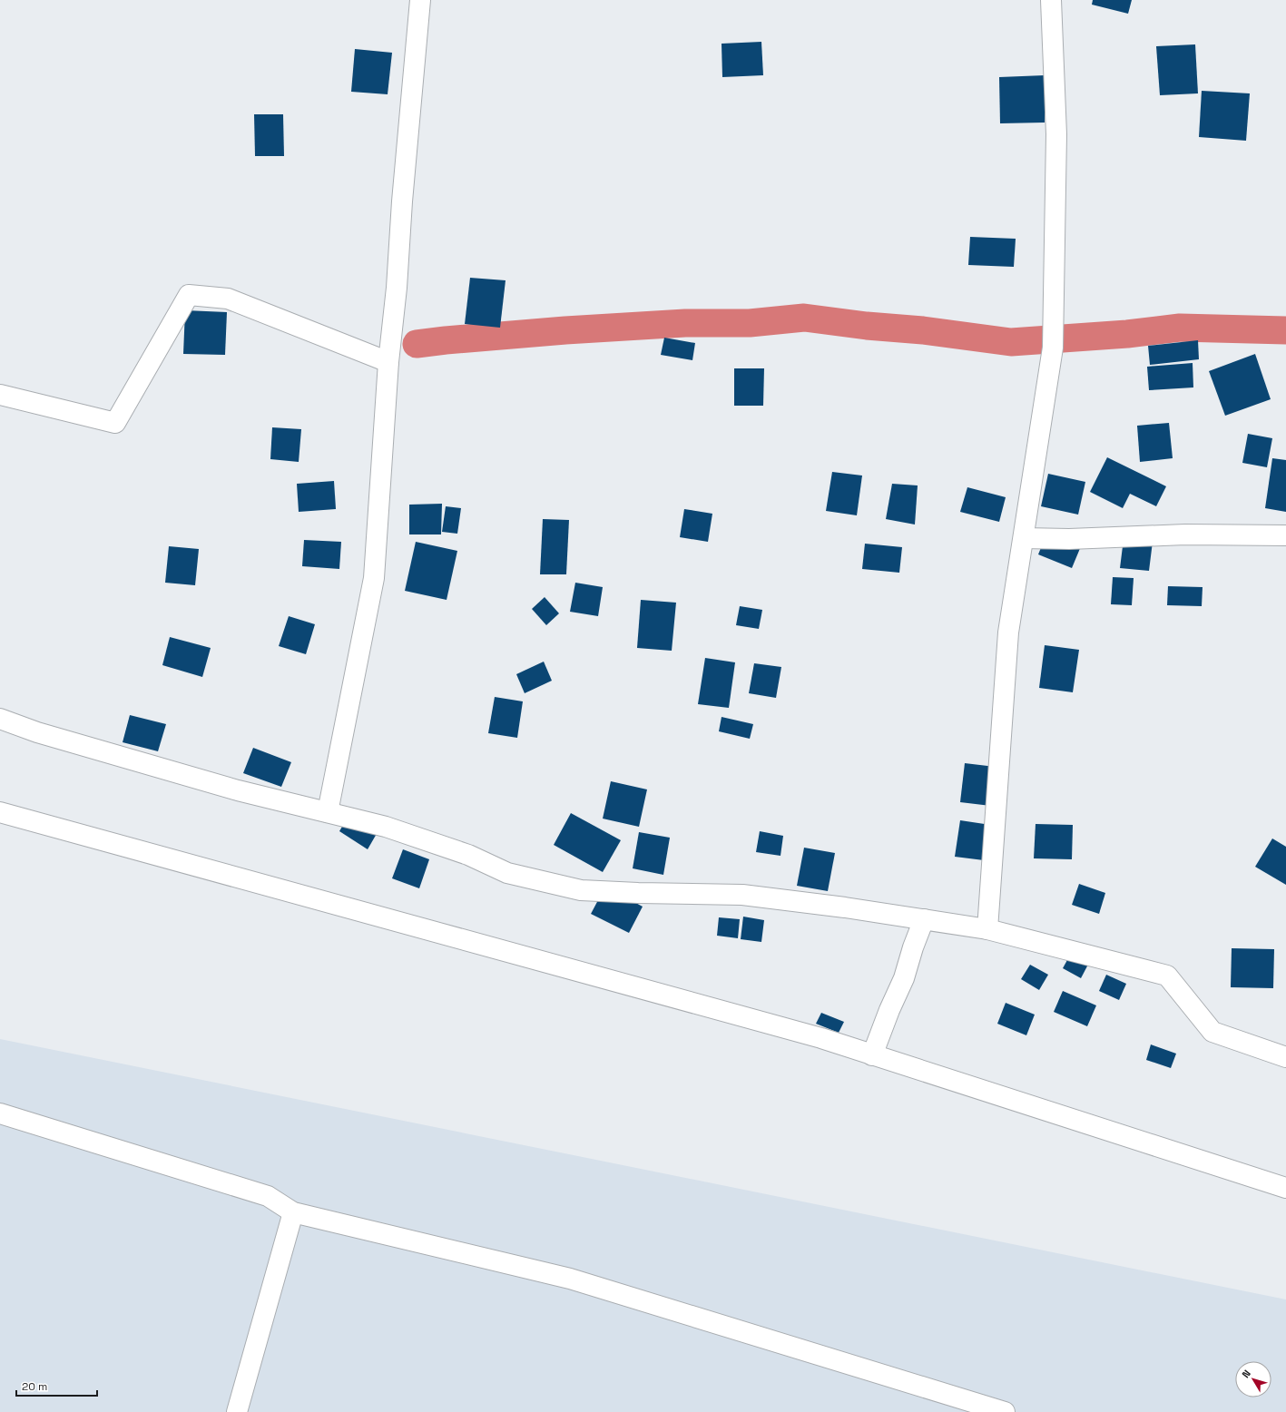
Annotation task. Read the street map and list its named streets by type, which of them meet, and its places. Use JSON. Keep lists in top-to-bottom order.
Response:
{
  "scale_bar": "20 m",
  "north": "top left"
}
